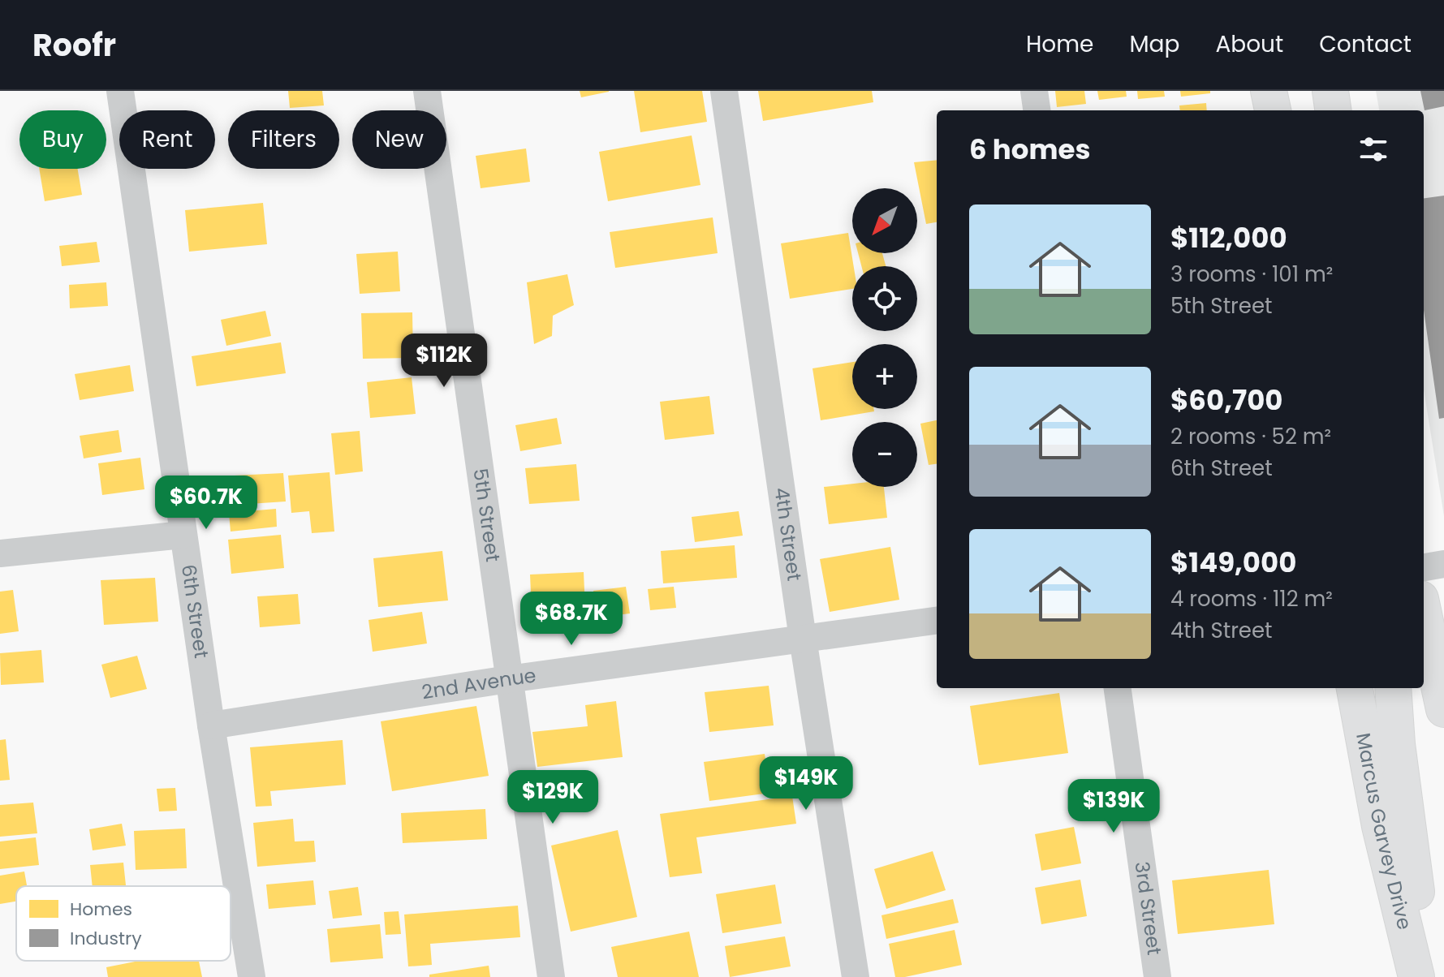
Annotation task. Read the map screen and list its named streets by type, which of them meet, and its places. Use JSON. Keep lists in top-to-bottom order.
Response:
{
  "streets": {
    "highway": ["Marcus Garvey Drive"],
    "street": [
      "5th Street",
      "4th Street",
      "6th Street",
      "2nd Avenue",
      "3rd Street"
    ]
  },
  "crossings": [
    ["5th Street", "2nd Avenue"],
    ["4th Street", "2nd Avenue"],
    ["6th Street", "2nd Avenue"]
  ],
  "legend": ["Homes", "Industry"],
  "north": "bottom left",
  "page": {
    "header": "Roofr",
    "nav": [
      "Home",
      "Map",
      "About",
      "Contact"
    ],
    "chip": [
      "Buy",
      "Rent",
      "Filters",
      "New"
    ],
    "heading": "6 homes",
    "map_buttons": ["+", "−"],
    "list": [
      {
        "name": "$112,000",
        "note": "3 rooms · 101 m² · 5th Street"
      },
      {
        "name": "$60,700",
        "note": "2 rooms · 52 m² · 6th Street"
      },
      {
        "name": "$149,000",
        "note": "4 rooms · 112 m² · 4th Street"
      }
    ],
    "price": [
      "$112K",
      "$60.7K",
      "$68.7K",
      "$149K",
      "$129K",
      "$139K"
    ]
  }
}
